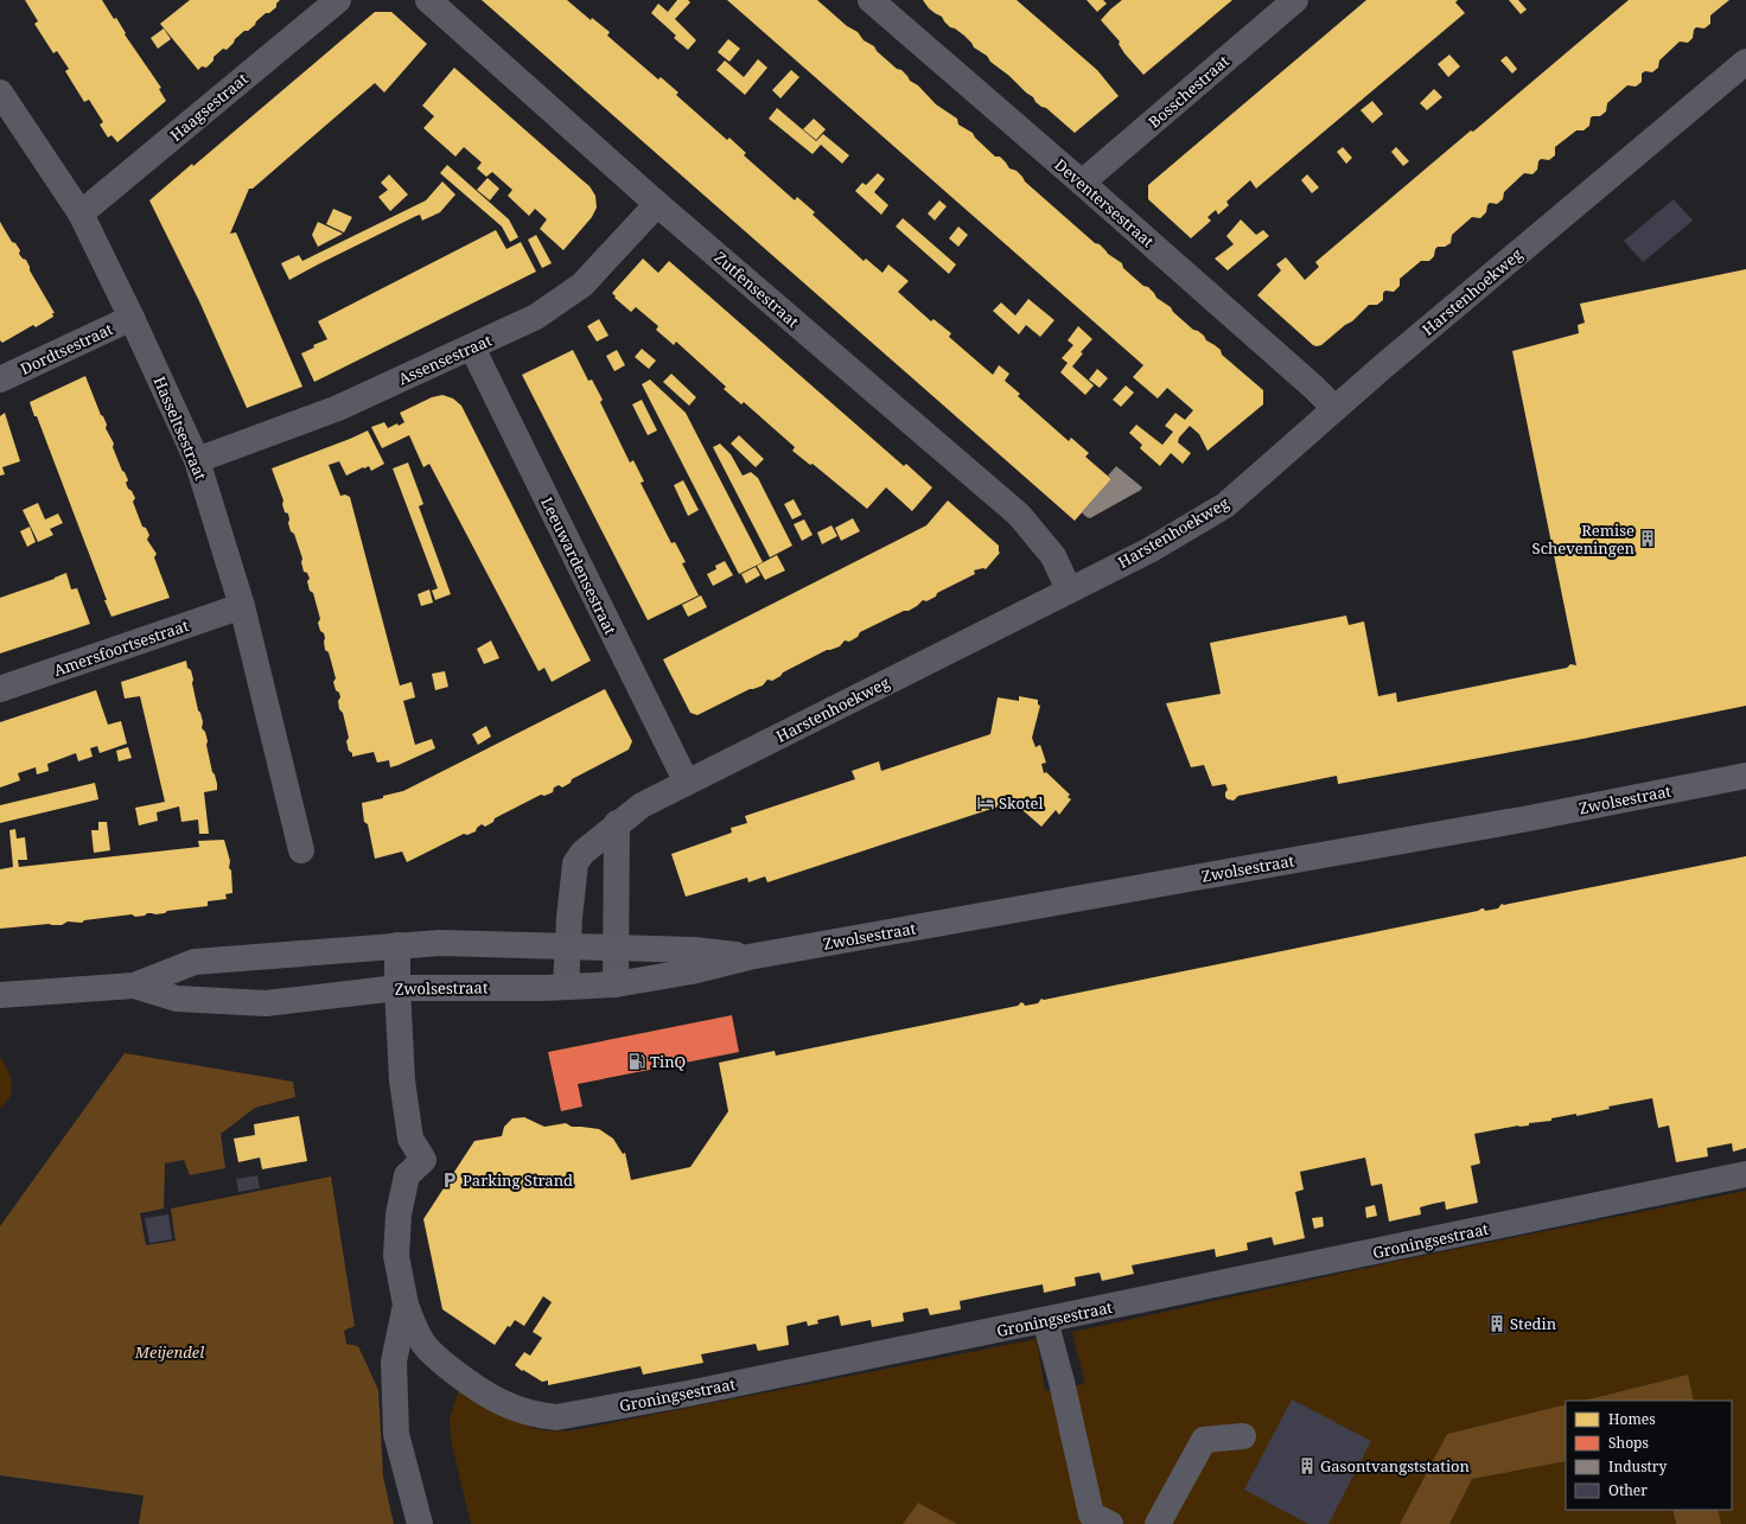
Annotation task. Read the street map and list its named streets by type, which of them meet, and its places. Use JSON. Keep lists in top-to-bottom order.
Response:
{
  "streets": {
    "main road": ["Zwolsestraat"],
    "street": [
      "Bosschestraat",
      "Haagsestraat",
      "Deventersestraat",
      "Zutfensestraat",
      "Harstenhoekweg",
      "Dordtsestraat",
      "Assensestraat",
      "Hasseltsestraat",
      "Leeuwardensestraat",
      "Amersfoortsestraat",
      "Groningsestraat"
    ]
  },
  "crossings": [
    ["Bosschestraat", "Deventersestraat"],
    ["Haagsestraat", "Hasseltsestraat"],
    ["Deventersestraat", "Harstenhoekweg"],
    ["Zutfensestraat", "Harstenhoekweg"],
    ["Zutfensestraat", "Assensestraat"],
    ["Harstenhoekweg", "Leeuwardensestraat"],
    ["Harstenhoekweg", "Zwolsestraat"],
    ["Dordtsestraat", "Hasseltsestraat"],
    ["Assensestraat", "Hasseltsestraat"],
    ["Assensestraat", "Leeuwardensestraat"],
    ["Hasseltsestraat", "Amersfoortsestraat"]
  ],
  "parks": ["Meijendel"],
  "places": {
    "building": ["Remise Scheveningen", "Stedin", "Gasontvangststation"],
    "hotel": ["Skotel"],
    "fuel station": ["TinQ"],
    "parking": ["Parking Strand"]
  },
  "legend": [
    "Homes",
    "Shops",
    "Industry",
    "Other"
  ]
}
